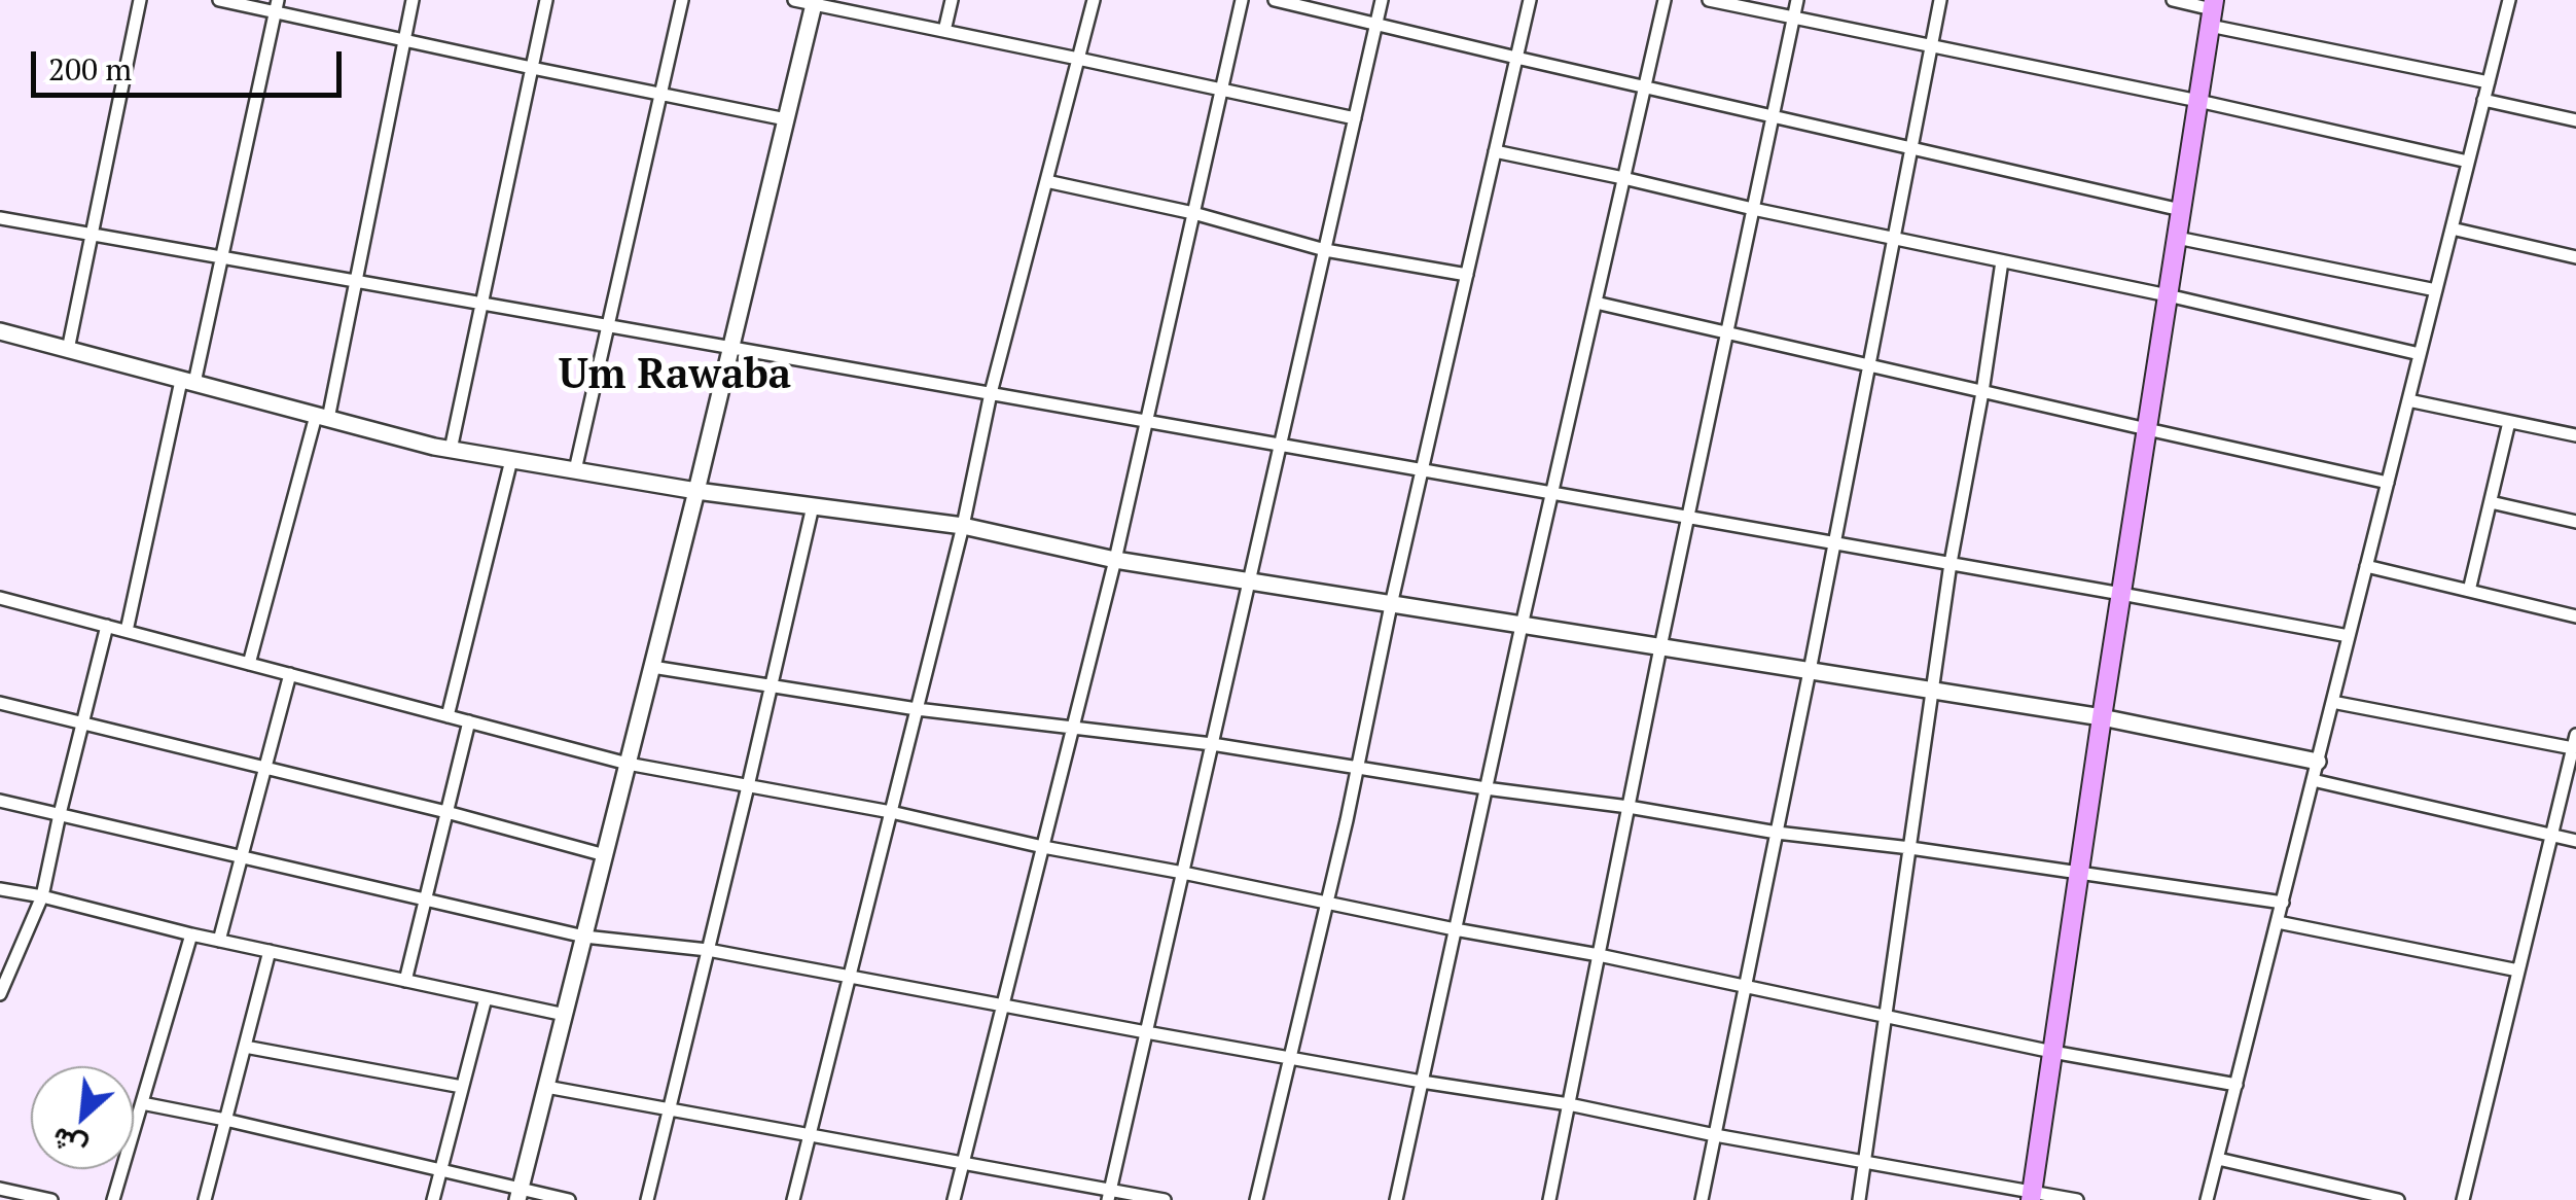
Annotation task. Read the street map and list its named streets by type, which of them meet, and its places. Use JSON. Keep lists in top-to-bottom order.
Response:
{
  "districts": ["Um Rawaba"],
  "scale_bar": "200 m",
  "north": "bottom left"
}
